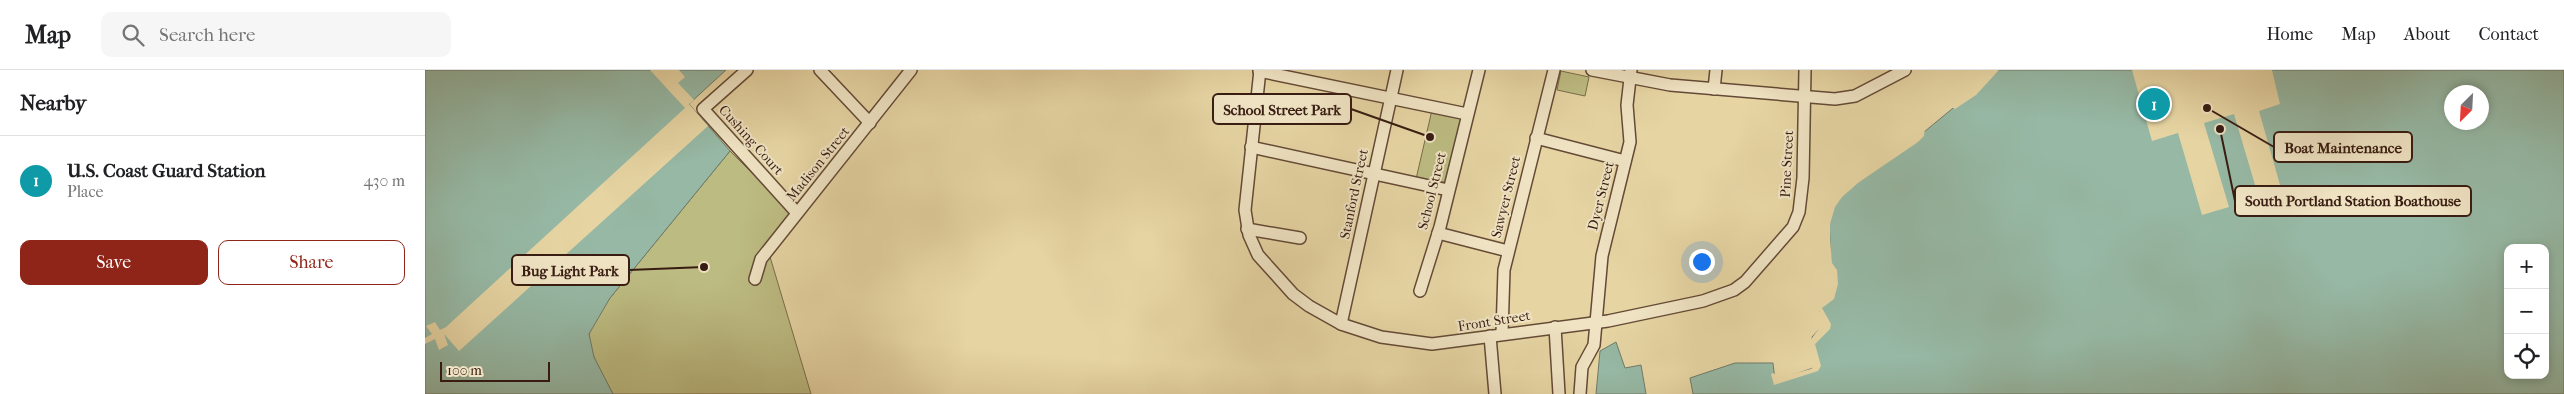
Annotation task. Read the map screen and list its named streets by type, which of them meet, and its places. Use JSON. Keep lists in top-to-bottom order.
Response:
{
  "streets": {
    "street": [
      "Cushing Court",
      "Madison Street",
      "Pine Street",
      "School Street",
      "Stanford Street",
      "Dyer Street",
      "Sawyer Street",
      "Front Street"
    ]
  },
  "crossings": [
    ["Cushing Court", "Madison Street"],
    ["Pine Street", "Front Street"],
    ["Stanford Street", "Front Street"],
    ["Dyer Street", "Front Street"],
    ["Sawyer Street", "Front Street"]
  ],
  "places": [
    "Boat Maintenance",
    "South Portland Station Boathouse",
    "School Street Park",
    "Bug Light Park"
  ],
  "scale_bar": "100 m",
  "north": "bottom left",
  "page": {
    "header": "Map",
    "search": "Search here",
    "nav": [
      "Home",
      "Map",
      "About",
      "Contact"
    ],
    "heading": "Nearby",
    "pins": "1",
    "list": [
      {
        "mark": "1",
        "name": "U.S. Coast Guard Station",
        "note": "Place",
        "value": "430 m"
      }
    ],
    "buttons": ["Save", "Share"],
    "map_buttons": ["+", "−"],
    "scale": "100 m"
  }
}
